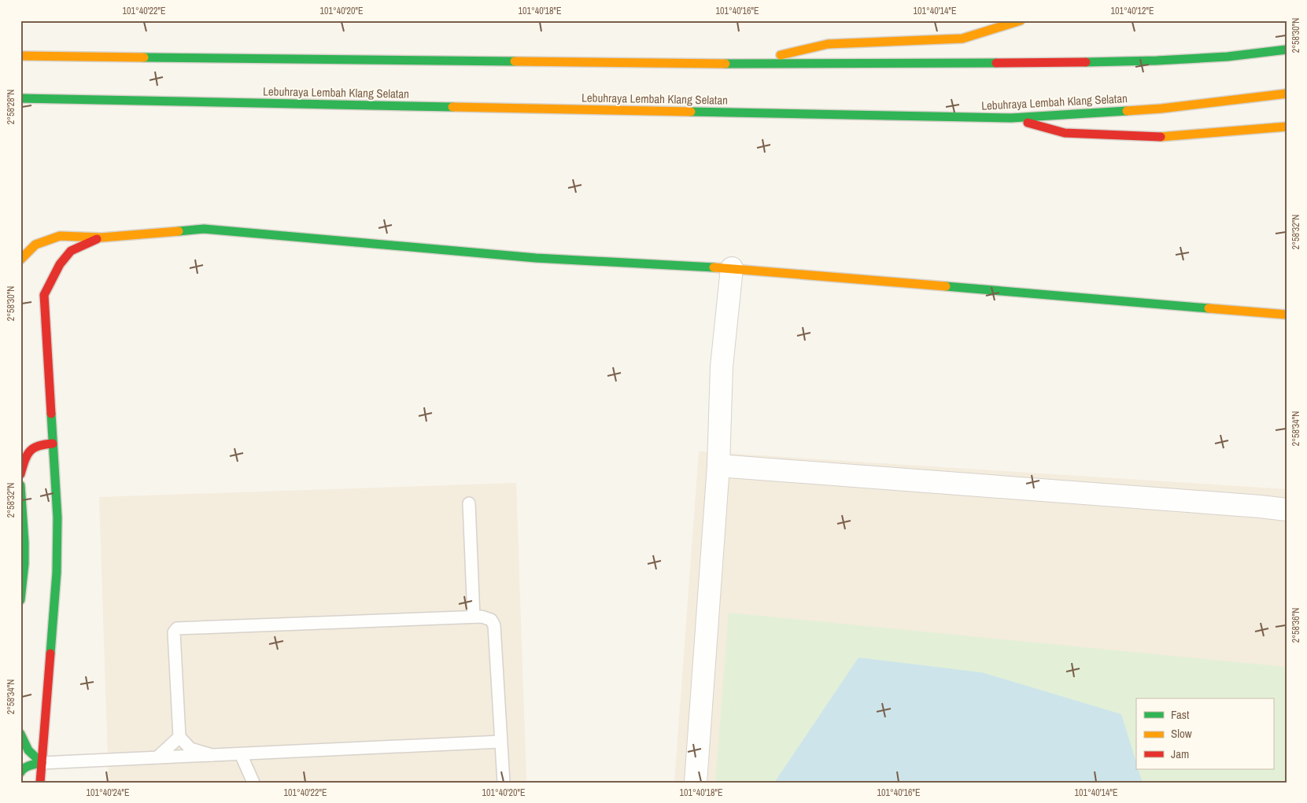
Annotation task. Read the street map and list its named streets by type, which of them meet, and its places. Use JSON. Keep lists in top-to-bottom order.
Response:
{
  "streets": {
    "main road": ["Lebuhraya Lembah Klang Selatan"]
  },
  "legend": ["Fast", "Slow", "Jam"],
  "coordinates": [
    "101°40'22\"E",
    "101°40'20\"E",
    "101°40'18\"E",
    "101°40'16\"E",
    "101°40'14\"E",
    "101°40'12\"E",
    "2°58'30\"N",
    "2°58'28\"N",
    "2°58'32\"N",
    "2°58'34\"N",
    "2°58'36\"N",
    "101°40'24\"E"
  ]
}
